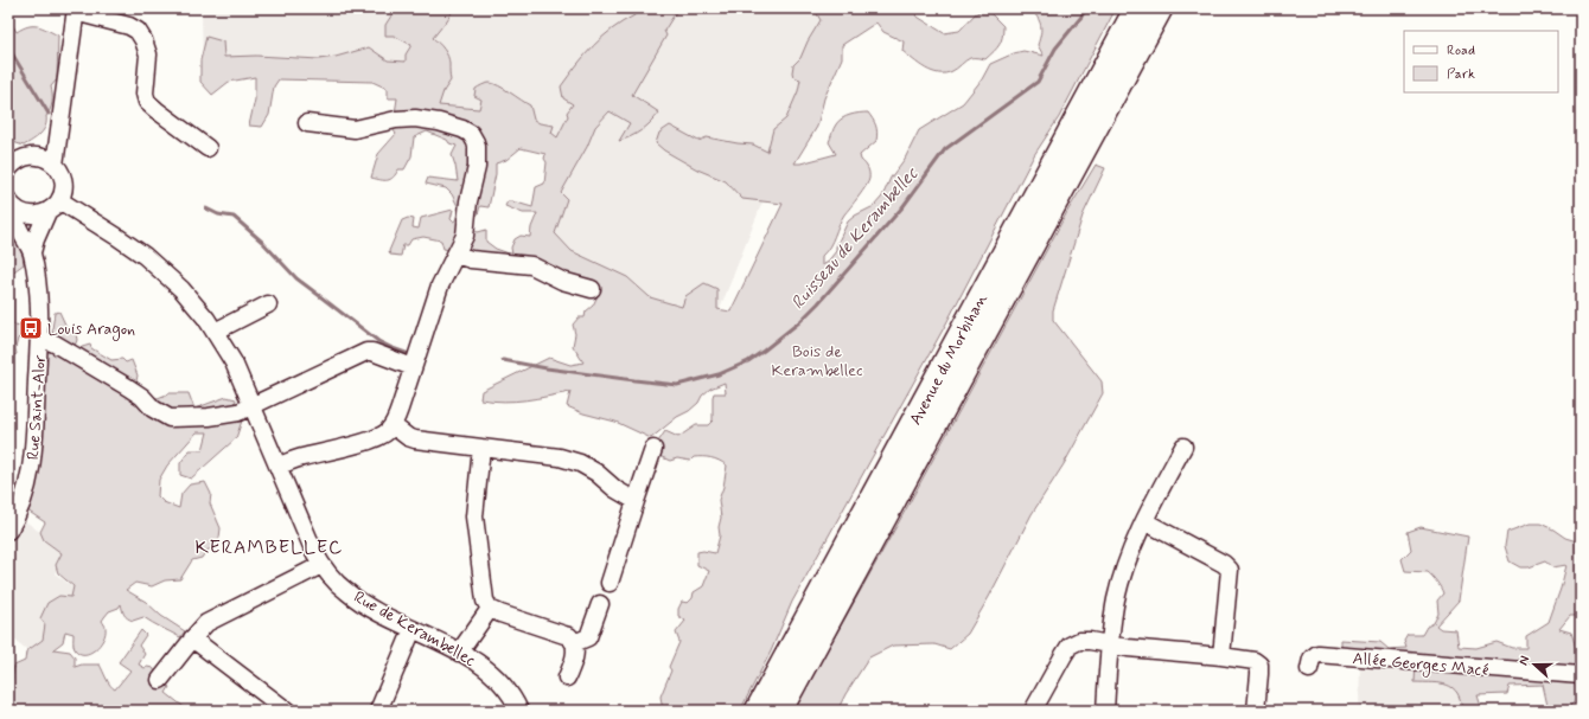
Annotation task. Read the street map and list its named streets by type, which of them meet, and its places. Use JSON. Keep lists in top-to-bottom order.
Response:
{
  "streets": {
    "highway": ["Avenue du Morbihan"],
    "street": ["Rue Saint-Alor", "Rue de Kerambellec", "Allée Georges Macé"]
  },
  "crossings": [
    ["Rue Saint-Alor", "Rue de Kerambellec"]
  ],
  "districts": ["KERAMBELLEC"],
  "water": ["Ruisseau de Kerambellec"],
  "parks": ["Bois de Kerambellec"],
  "places": {
    "bus stop": ["Louis Aragon"]
  },
  "legend": ["Road", "Park"],
  "north": "left"
}
